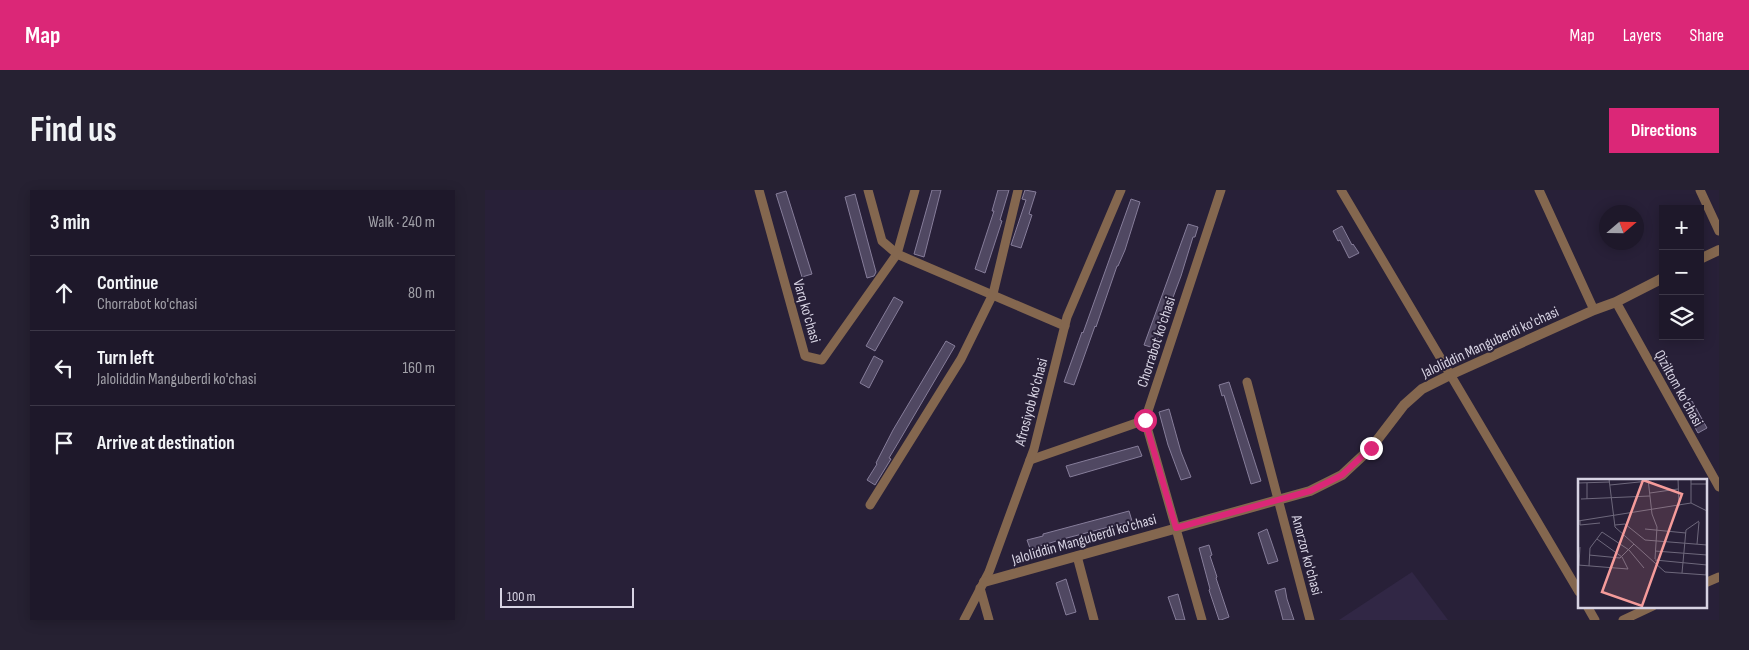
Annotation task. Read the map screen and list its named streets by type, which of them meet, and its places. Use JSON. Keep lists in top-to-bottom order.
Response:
{
  "streets": {
    "street": [
      "Varq ko'chasi",
      "Chorrabot ko'chasi",
      "Jaloliddin Manguberdi ko'chasi",
      "Qiziltom ko'chasi",
      "Afrosiyob ko'chasi",
      "Anorzor ko'chasi"
    ]
  },
  "crossings": [
    ["Jaloliddin Manguberdi ko'chasi", "Qiziltom ko'chasi"],
    ["Jaloliddin Manguberdi ko'chasi", "Afrosiyob ko'chasi"],
    ["Jaloliddin Manguberdi ko'chasi", "Anorzor ko'chasi"]
  ],
  "scale_bar": "100 m",
  "north": "right",
  "page": {
    "header": "Map",
    "nav": ["Map", "Layers", "Share"],
    "buttons": "Directions",
    "title": "Find us",
    "heading": ["3 min", "Walk · 240 m"],
    "map_buttons": ["+", "−"],
    "list": [
      ["Continue", "Chorrabot ko'chasi", "80 m"],
      ["Turn left", "Jaloliddin Manguberdi ko'chasi", "160 m"],
      "Arrive at destination"
    ],
    "scale": "100 m"
  }
}
